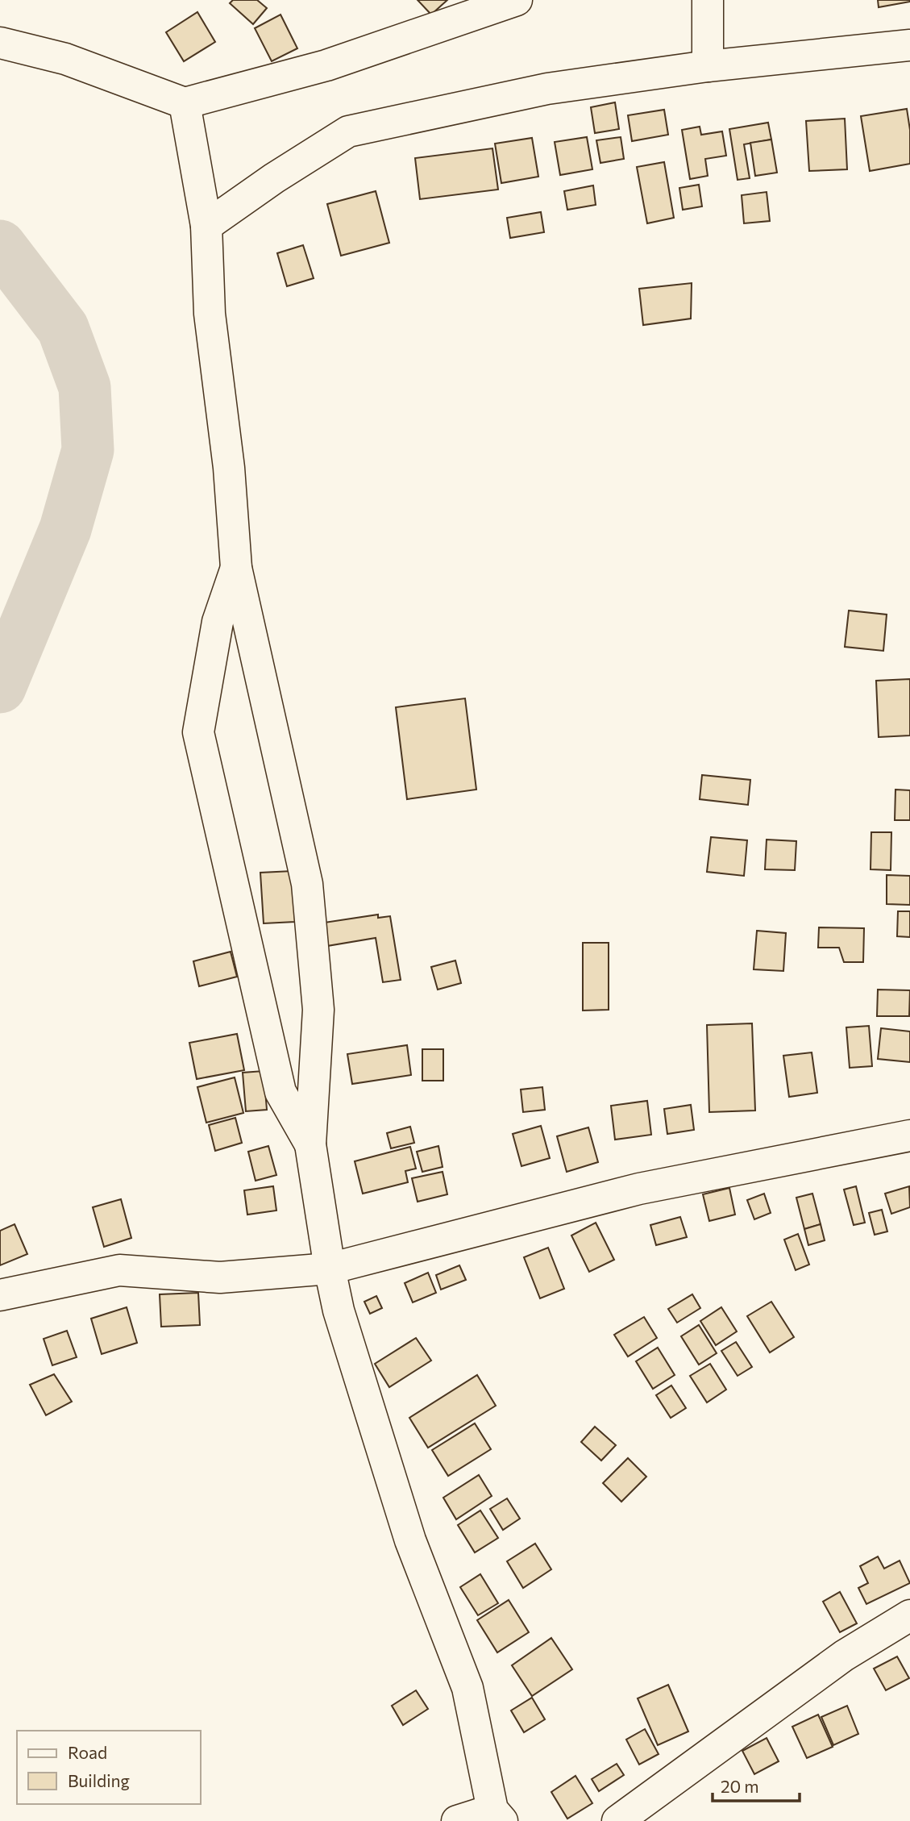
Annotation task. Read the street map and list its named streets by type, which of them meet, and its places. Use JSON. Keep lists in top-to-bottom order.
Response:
{
  "legend": ["Road", "Building"],
  "scale_bar": "20 m"
}
